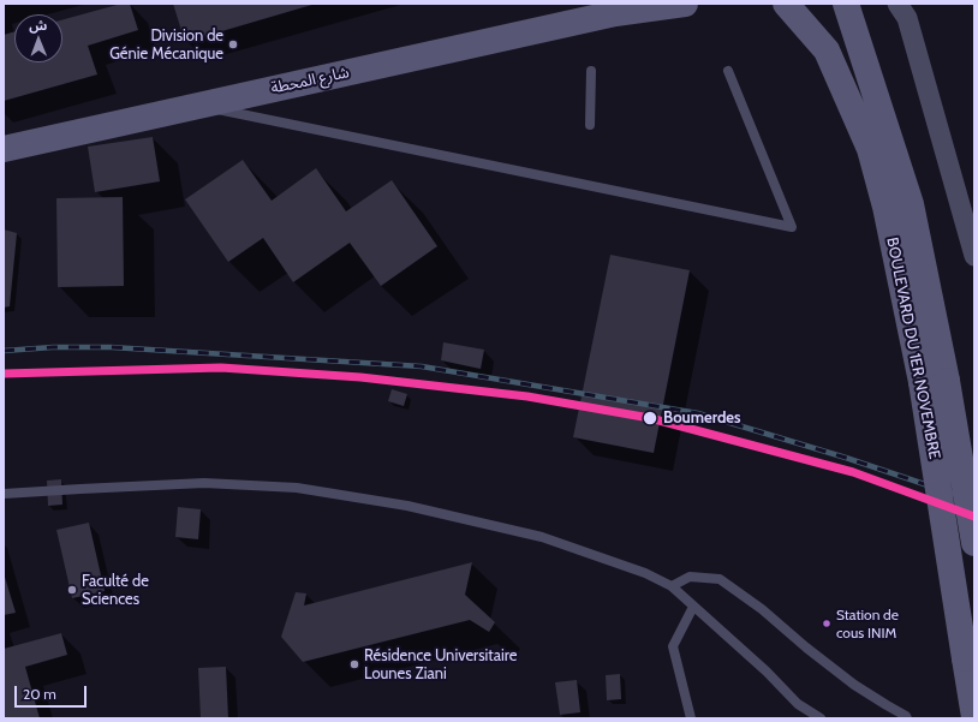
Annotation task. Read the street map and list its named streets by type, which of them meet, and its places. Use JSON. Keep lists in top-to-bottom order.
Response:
{
  "streets": {
    "main road": ["شارع المحطة", "BOULEVARD DU 1ER NOVEMBRE"]
  },
  "places": [
    "Division de Génie Mécanique",
    "Boumerdes",
    "Faculté de Sciences",
    "Station de cous INIM",
    "Résidence Universitaire Lounes Ziani"
  ],
  "scale_bar": "20 m",
  "north": "top"
}
